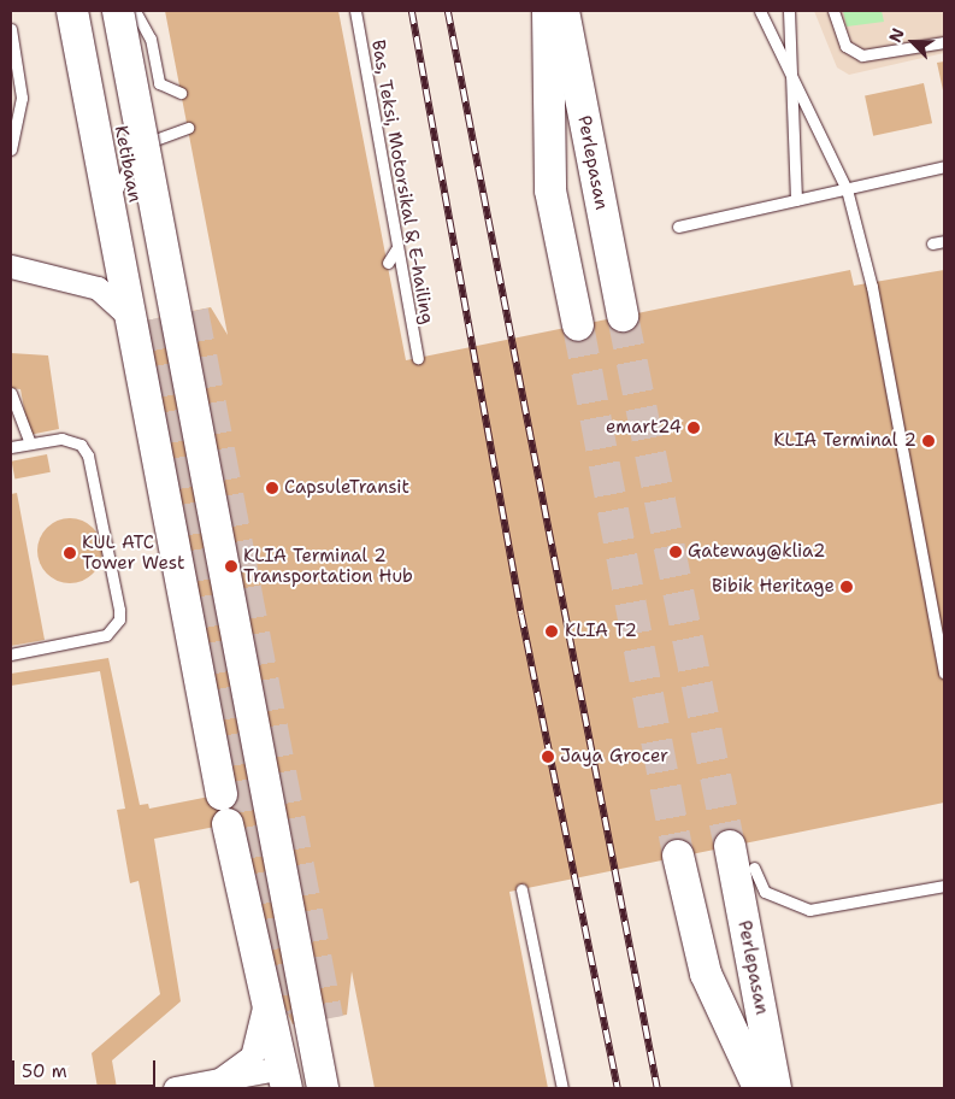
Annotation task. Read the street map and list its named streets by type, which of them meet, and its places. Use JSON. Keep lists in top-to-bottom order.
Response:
{
  "streets": {
    "main road": ["Perlepasan", "Ketibaan"],
    "lane": ["Bas, Teksi, Motorsikal & E-hailing"]
  },
  "places": [
    "emart24",
    "KLIA Terminal 2",
    "CapsuleTransit",
    "Gateway@klia2",
    "KUL ATC Tower West",
    "KLIA Terminal 2 Transportation Hub",
    "Bibik Heritage",
    "KLIA T2",
    "Jaya Grocer"
  ],
  "scale_bar": "50 m",
  "north": "top left"
}
